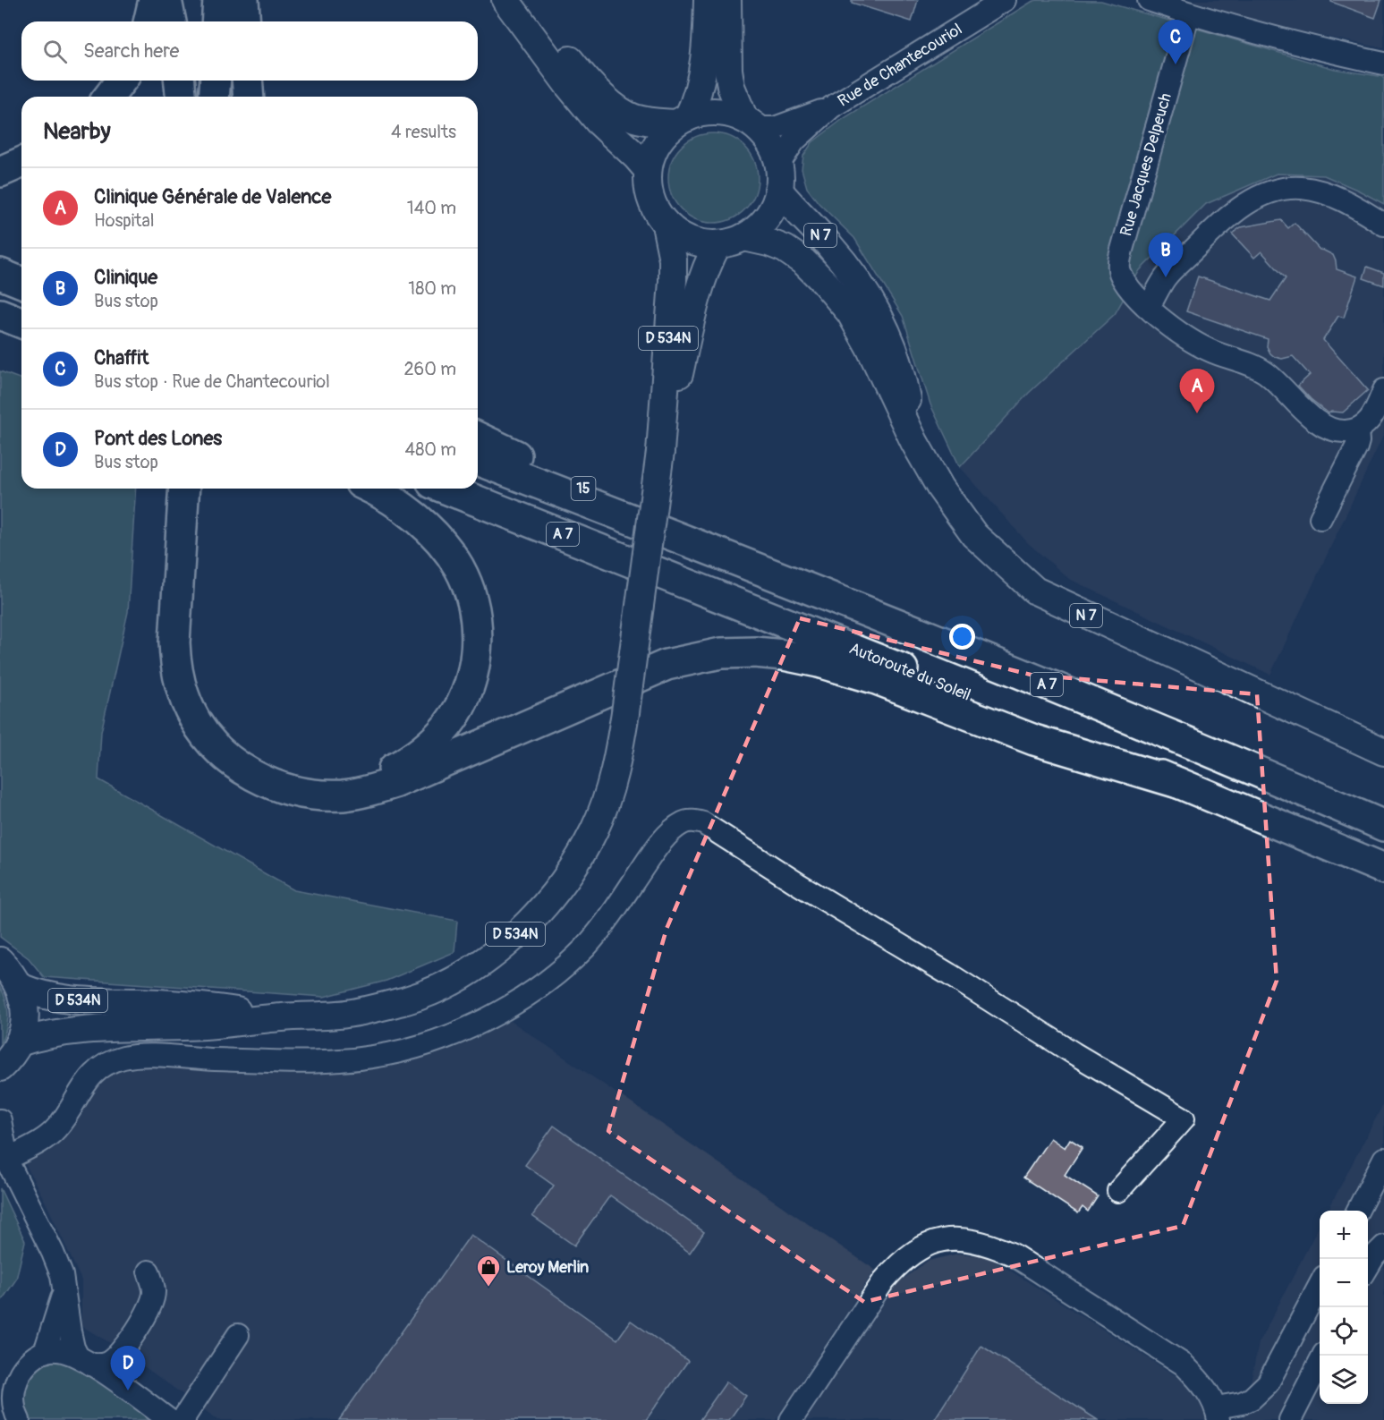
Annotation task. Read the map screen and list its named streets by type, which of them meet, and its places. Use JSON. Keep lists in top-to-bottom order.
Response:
{
  "streets": {
    "highway": ["15", "A 7", "Autoroute du Soleil"],
    "main road": ["N 7", "D 534N"],
    "street": ["Rue de Chantecouriol", "Rue Jacques Delpeuch"]
  },
  "crossings": [
    ["Rue de Chantecouriol", "N 7"],
    ["Rue de Chantecouriol", "D 534N"],
    ["N 7", "D 534N"],
    ["15", "A 7"]
  ],
  "places": {
    "shop": ["Leroy Merlin"]
  },
  "page": {
    "pins": [
      "C",
      "B",
      "A",
      "D"
    ],
    "search": "Search here",
    "heading": ["Nearby", "4 results"],
    "list": [
      {
        "mark": "A",
        "name": "Clinique Générale de Valence",
        "note": "Hospital",
        "value": "140 m"
      },
      {
        "mark": "B",
        "name": "Clinique",
        "note": "Bus stop",
        "value": "180 m"
      },
      {
        "mark": "C",
        "name": "Chaffit",
        "note": "Bus stop · Rue de Chantecouriol",
        "value": "260 m"
      },
      {
        "mark": "D",
        "name": "Pont des Lones",
        "note": "Bus stop",
        "value": "480 m"
      }
    ],
    "map_buttons": ["+", "−"]
  }
}
